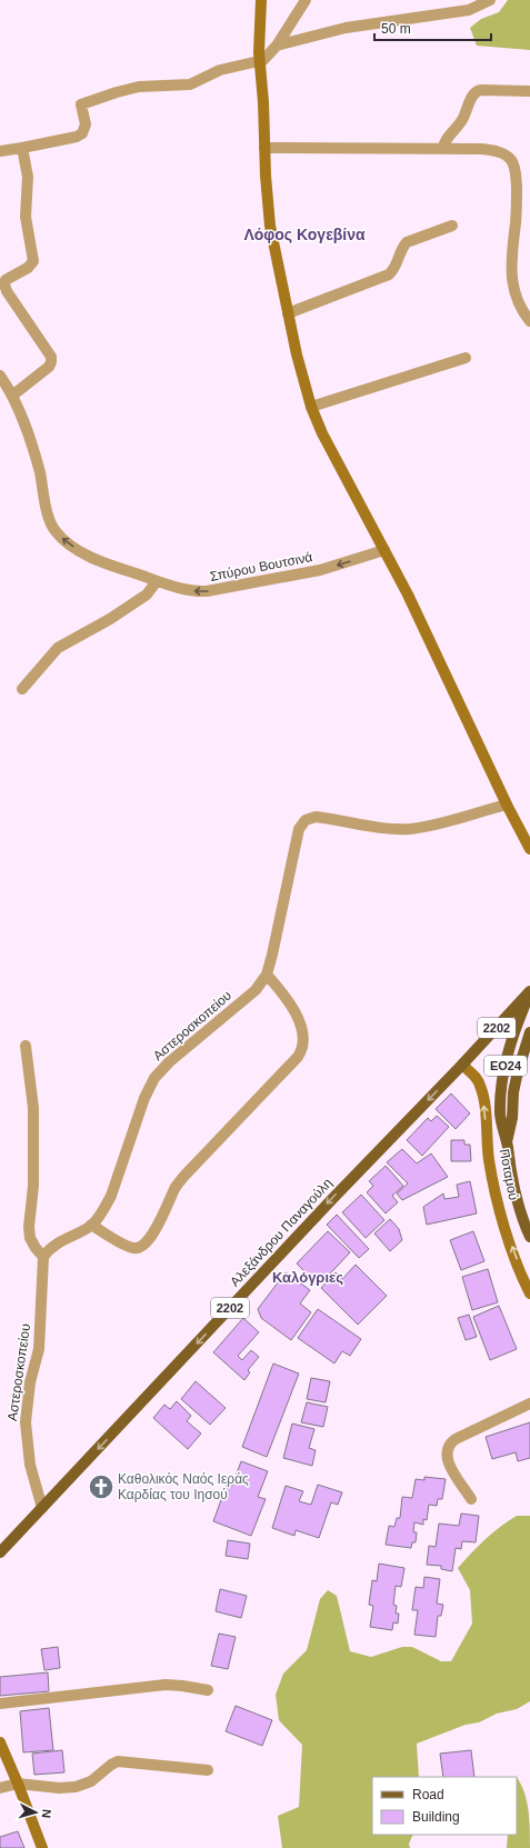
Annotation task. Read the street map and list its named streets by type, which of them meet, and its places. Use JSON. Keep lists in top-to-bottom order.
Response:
{
  "streets": {
    "main road": ["2202", "ΕΟ24", "Αλεξάνδρου Παναγούλη"],
    "street": ["Σπύρου Βουτσινά", "Αστεροσκοπείου", "Ποταμού"]
  },
  "crossings": [
    ["Αστεροσκοπείου", "Αλεξάνδρου Παναγούλη"],
    ["ΕΟ24", "Αλεξάνδρου Παναγούλη"],
    ["Ποταμού", "Αλεξάνδρου Παναγούλη"]
  ],
  "one_way": ["Σπύρου Βουτσινά", "Ποταμού", "Αλεξάνδρου Παναγούλη"],
  "districts": ["Λόφος Κογεβίνα", "Καλόγριες"],
  "places": {
    "church": ["Καθολικός Ναός Ιεράς Καρδίας του Ιησού"]
  },
  "legend": ["Road", "Building"],
  "scale_bar": "50 m",
  "north": "right"
}
